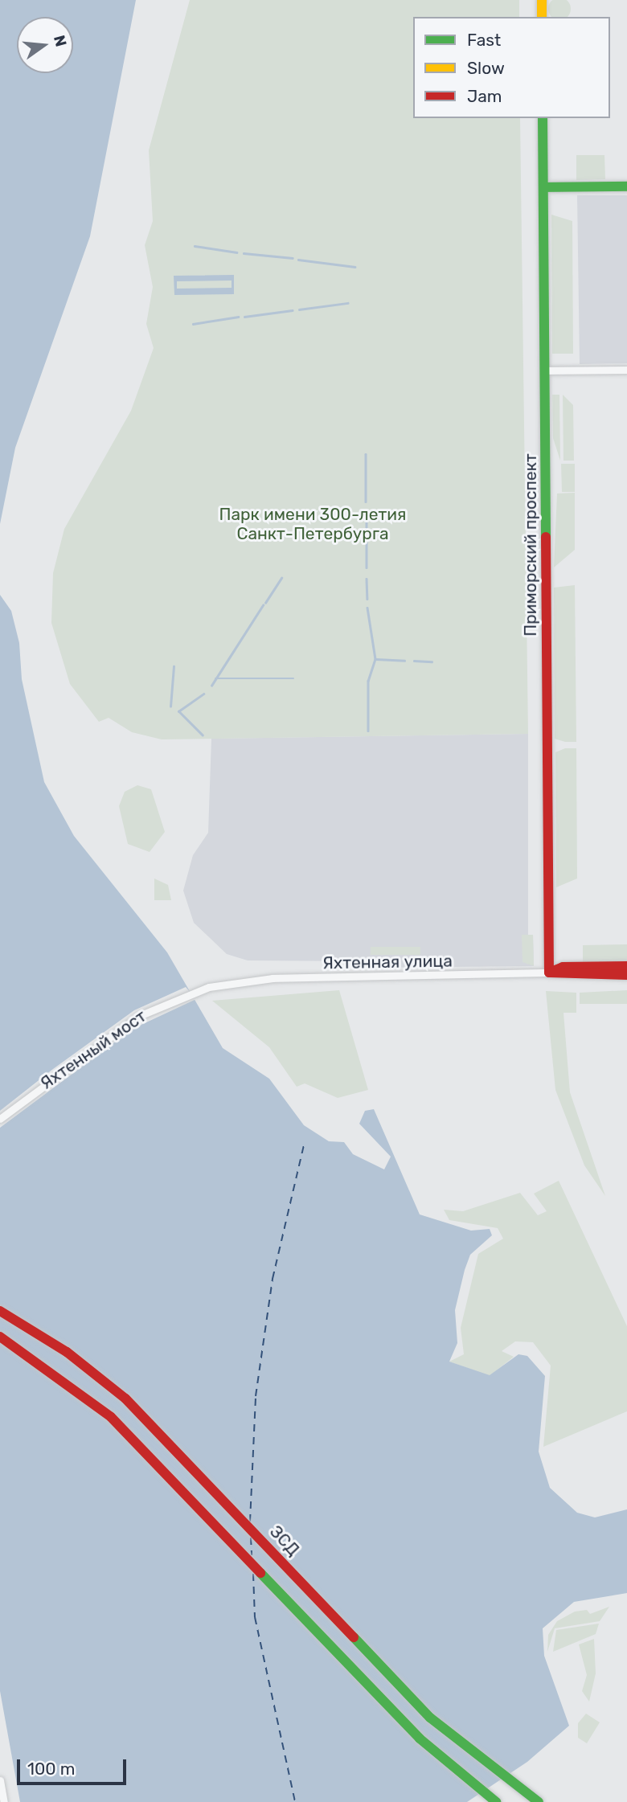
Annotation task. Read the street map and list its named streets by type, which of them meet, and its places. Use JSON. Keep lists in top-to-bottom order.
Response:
{
  "streets": {
    "main road": ["Приморский проспект", "Яхтенная улица", "ЗСД"],
    "street": ["Яхтенный мост"]
  },
  "crossings": [
    ["Приморский проспект", "Яхтенная улица"],
    ["Яхтенная улица", "Яхтенный мост"]
  ],
  "parks": ["Парк имени 300-летия Санкт-Петербурга"],
  "legend": ["Fast", "Slow", "Jam"],
  "scale_bar": "100 m",
  "north": "right"
}
